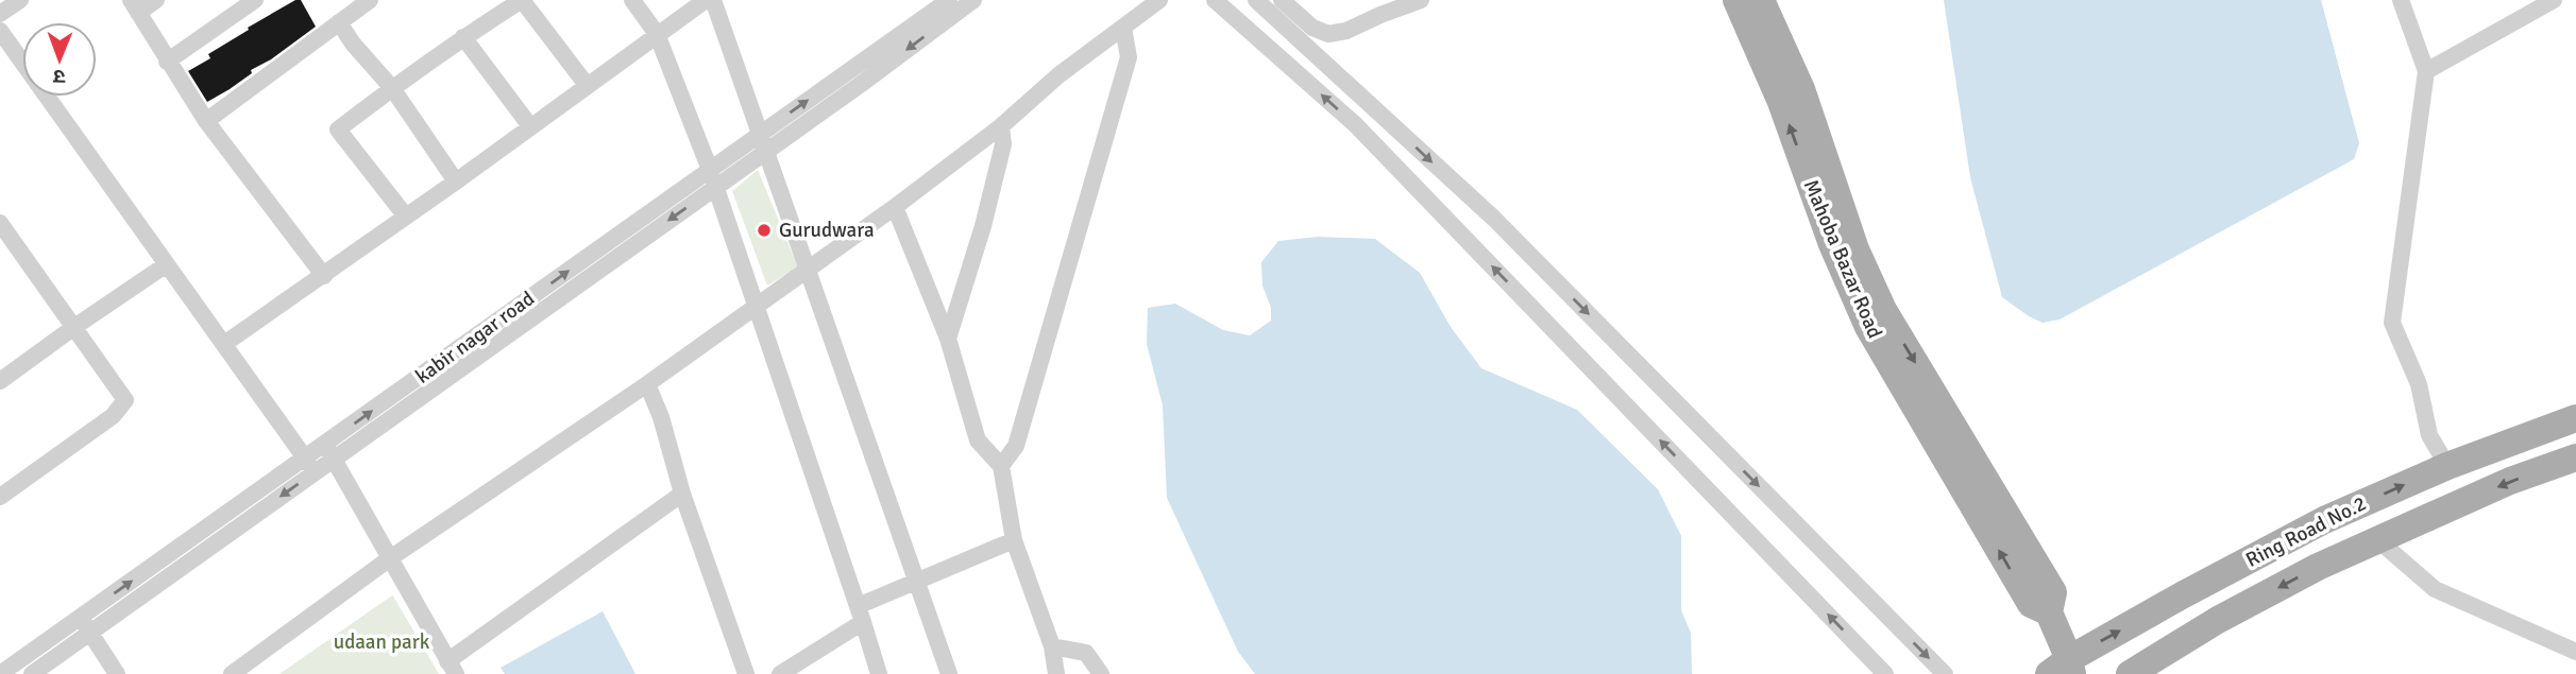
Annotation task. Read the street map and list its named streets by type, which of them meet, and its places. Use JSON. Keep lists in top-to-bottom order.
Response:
{
  "streets": {
    "main road": ["Mahoba Bazar Road", "Ring Road No.2"],
    "street": ["kabir nagar road"]
  },
  "crossings": [
    ["Mahoba Bazar Road", "Ring Road No.2"]
  ],
  "parks": ["udaan park"],
  "places": ["Gurudwara"],
  "north": "bottom"
}
